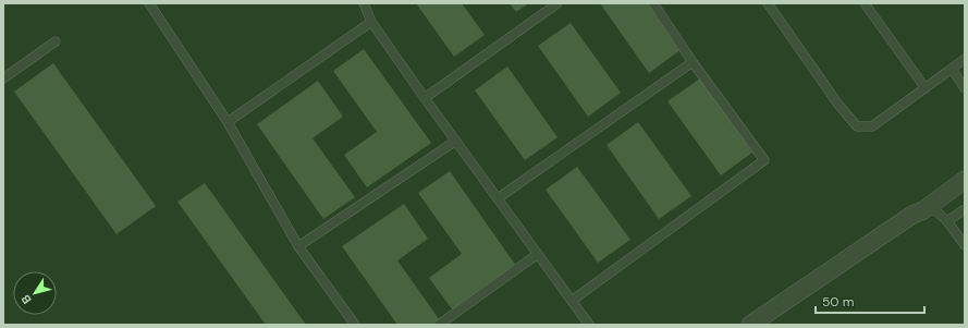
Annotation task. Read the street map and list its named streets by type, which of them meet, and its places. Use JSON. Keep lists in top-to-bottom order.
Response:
{
  "scale_bar": "50 m",
  "north": "bottom left"
}
